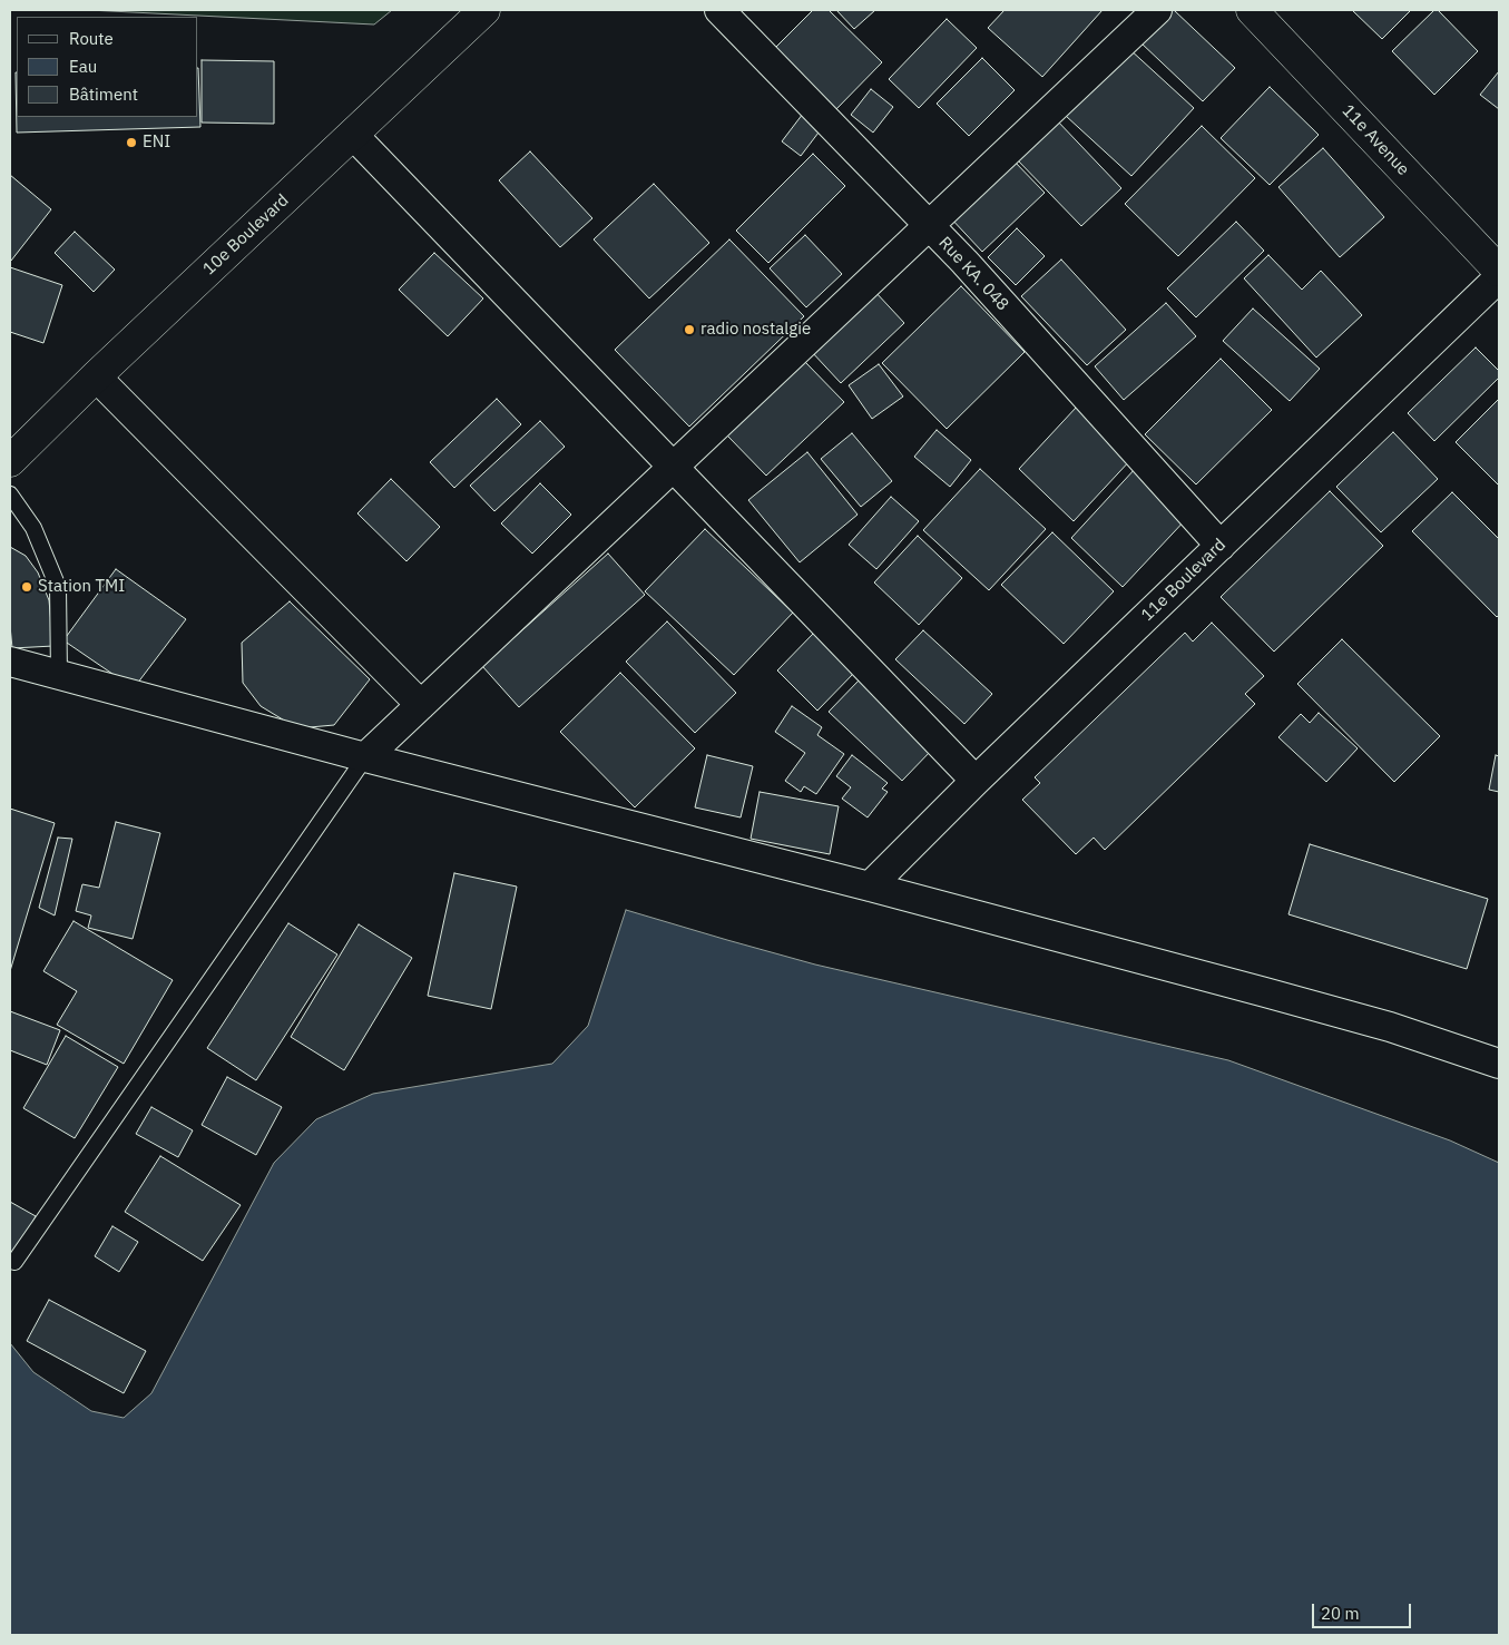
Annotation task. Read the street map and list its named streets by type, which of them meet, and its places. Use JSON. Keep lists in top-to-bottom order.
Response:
{
  "streets": {
    "main road": ["11e Avenue", "10e Boulevard"],
    "street": ["Rue KA. 048", "11e Boulevard"]
  },
  "crossings": [
    ["Rue KA. 048", "11e Boulevard"]
  ],
  "places": ["ENI", "radio nostalgie", "Station TMI"],
  "legend": ["Route", "Eau", "Bâtiment"],
  "scale_bar": "20 m"
}
